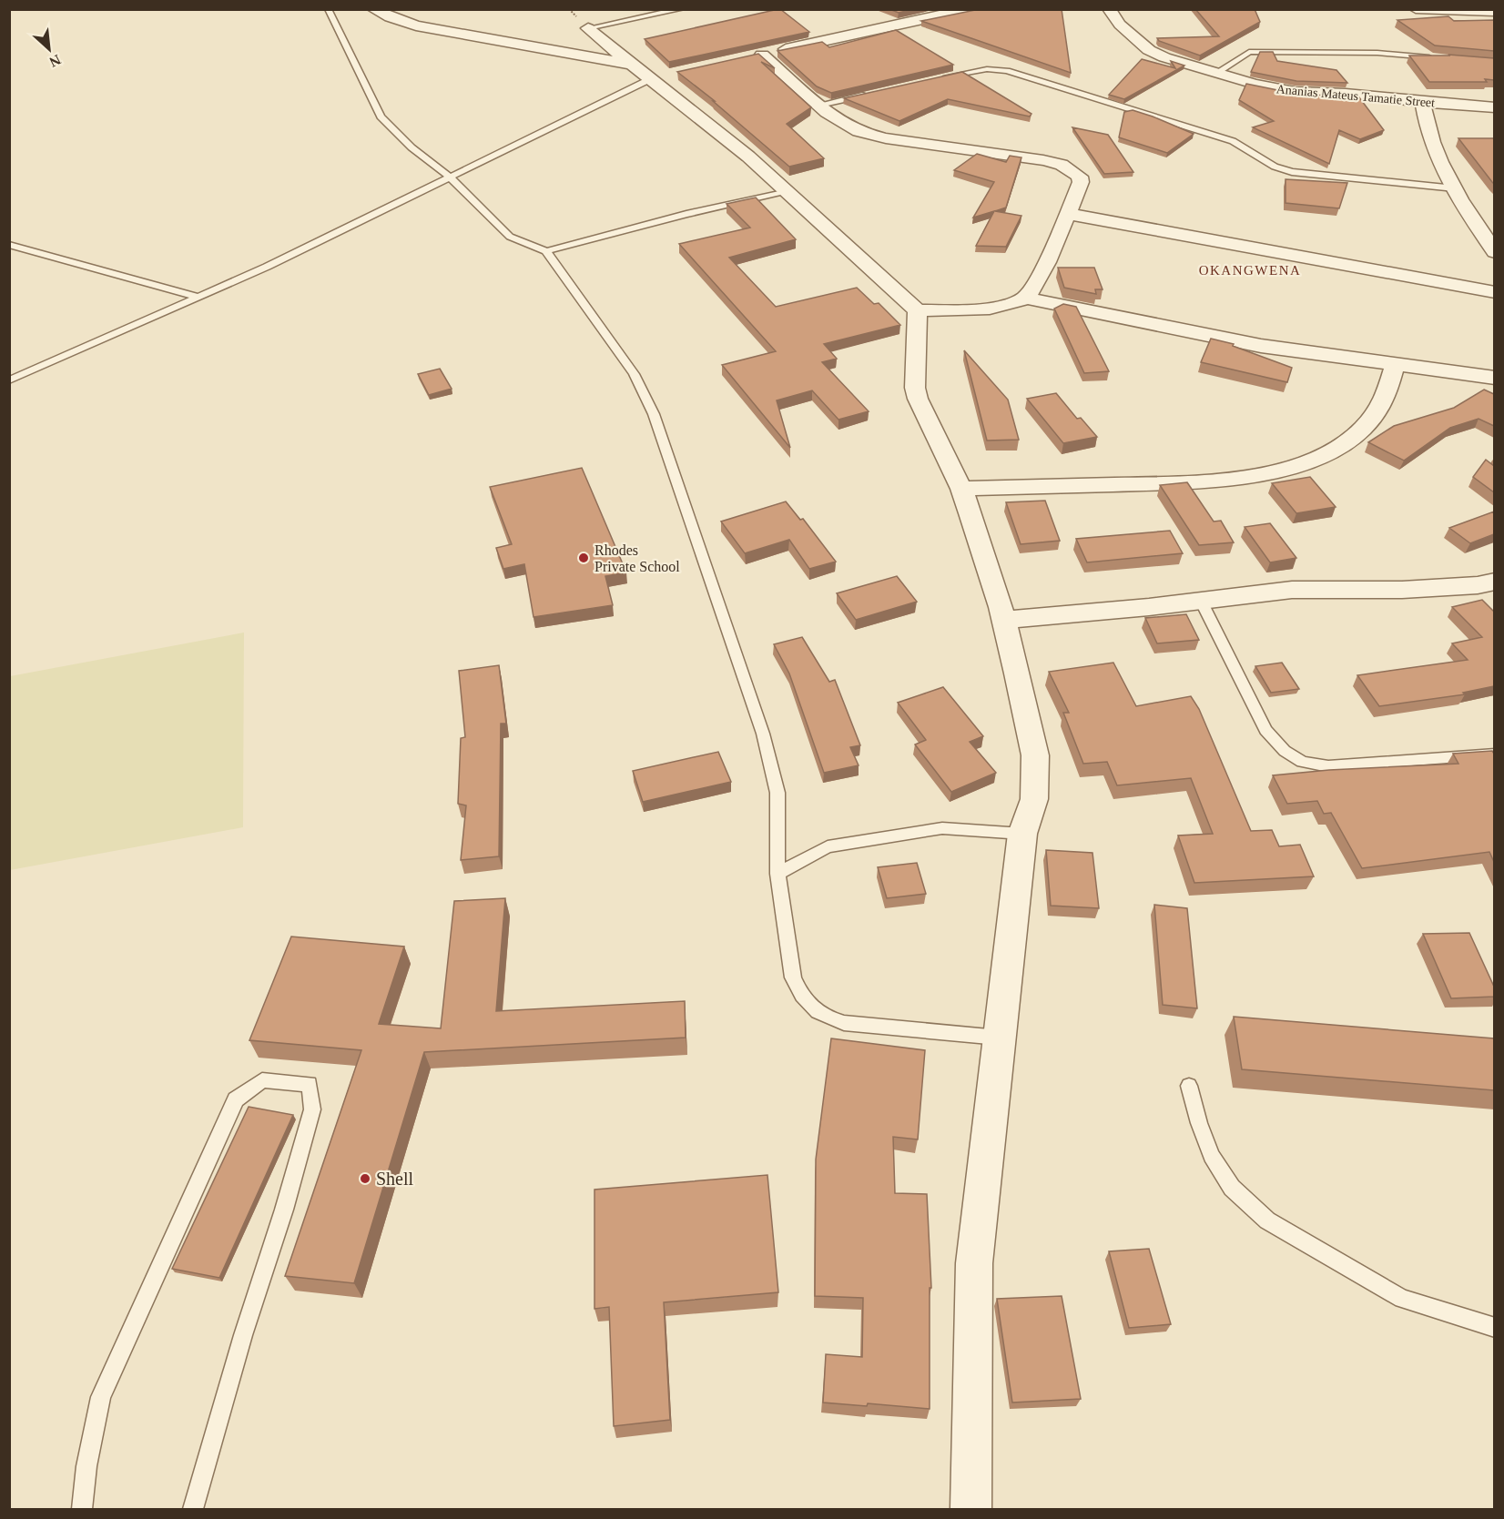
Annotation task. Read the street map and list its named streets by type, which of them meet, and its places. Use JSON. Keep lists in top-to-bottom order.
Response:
{
  "streets": {
    "street": ["Ananias Mateus Tamatie Street"]
  },
  "districts": ["OKANGWENA"],
  "places": ["Rhodes Private School", "Shell"],
  "north": "bottom right"
}
